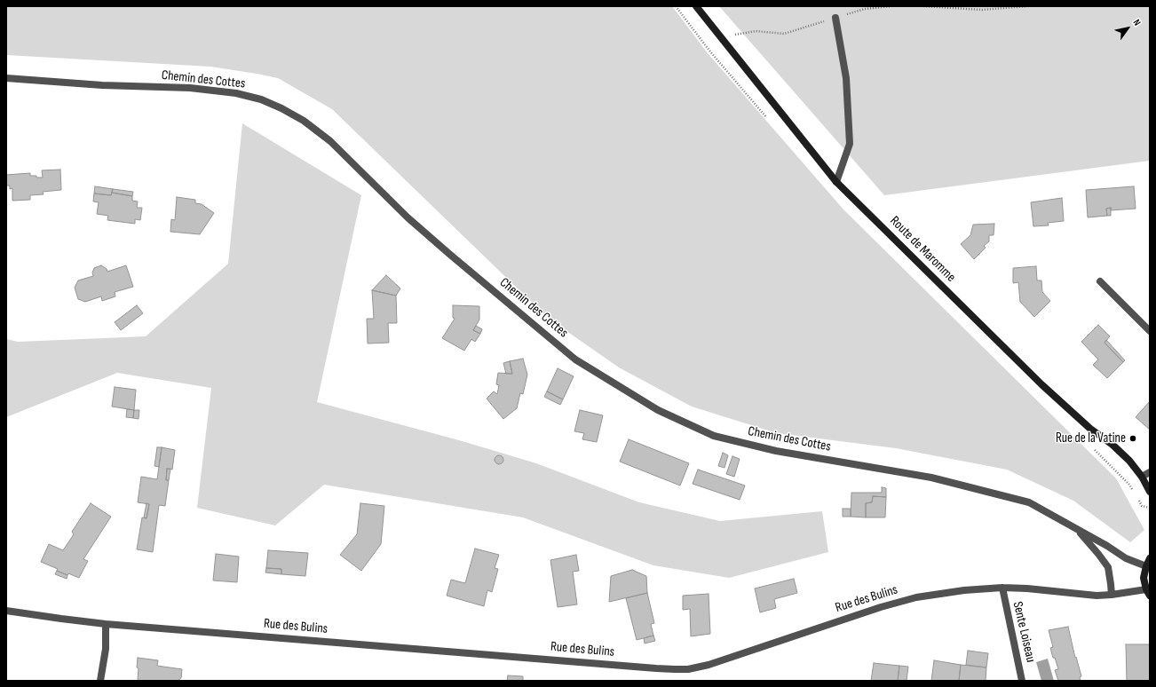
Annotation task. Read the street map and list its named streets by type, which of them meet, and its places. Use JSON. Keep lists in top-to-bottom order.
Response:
{
  "streets": {
    "street": [
      "Chemin des Cottes",
      "Route de Maromme",
      "Rue des Bulins",
      "Sente Loiseau"
    ]
  },
  "crossings": [
    ["Chemin des Cottes", "Rue des Bulins"],
    ["Rue des Bulins", "Sente Loiseau"]
  ],
  "places": ["Rue de la Vatine"],
  "north": "top right"
}
